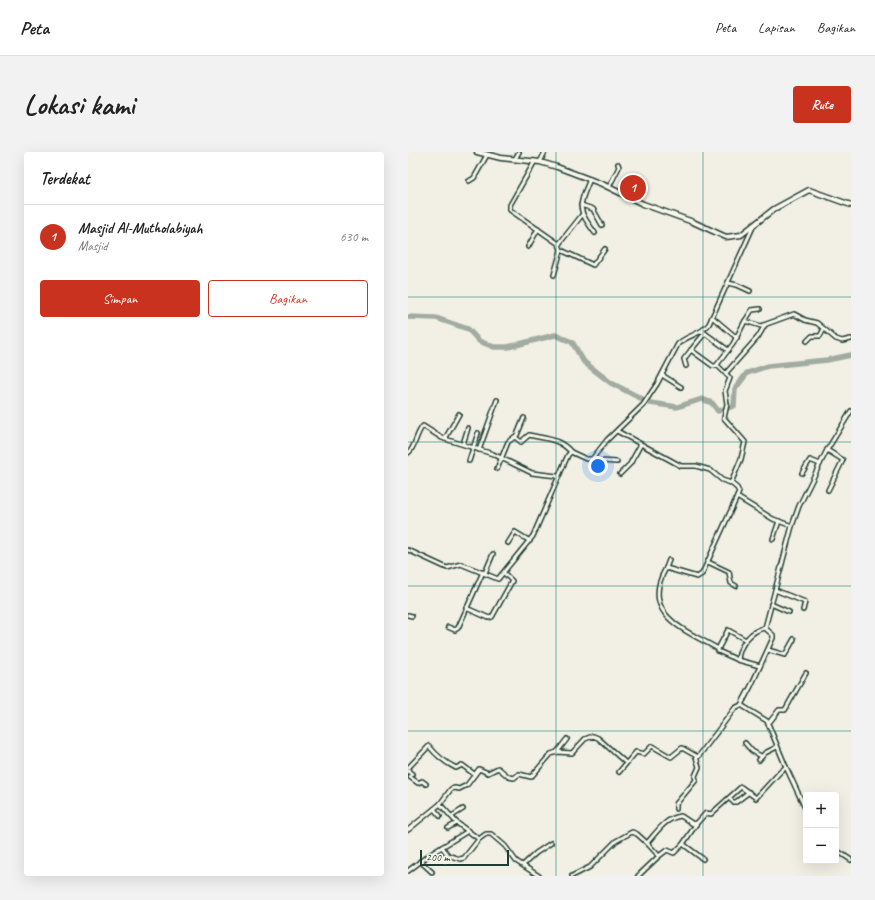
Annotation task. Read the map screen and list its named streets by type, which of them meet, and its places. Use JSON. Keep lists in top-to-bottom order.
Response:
{
  "scale_bar": "200 m",
  "page": {
    "header": "Peta",
    "nav": ["Peta", "Lapisan", "Bagikan"],
    "buttons": [
      "Rute",
      ["Simpan", "Bagikan"]
    ],
    "title": "Lokasi kami",
    "heading": "Terdekat",
    "pins": "1",
    "list": [
      {
        "mark": "1",
        "name": "Masjid Al-Mutholabiyah",
        "note": "Masjid",
        "value": "630 m"
      }
    ],
    "map_buttons": ["+", "−"],
    "scale": "200 m"
  }
}
